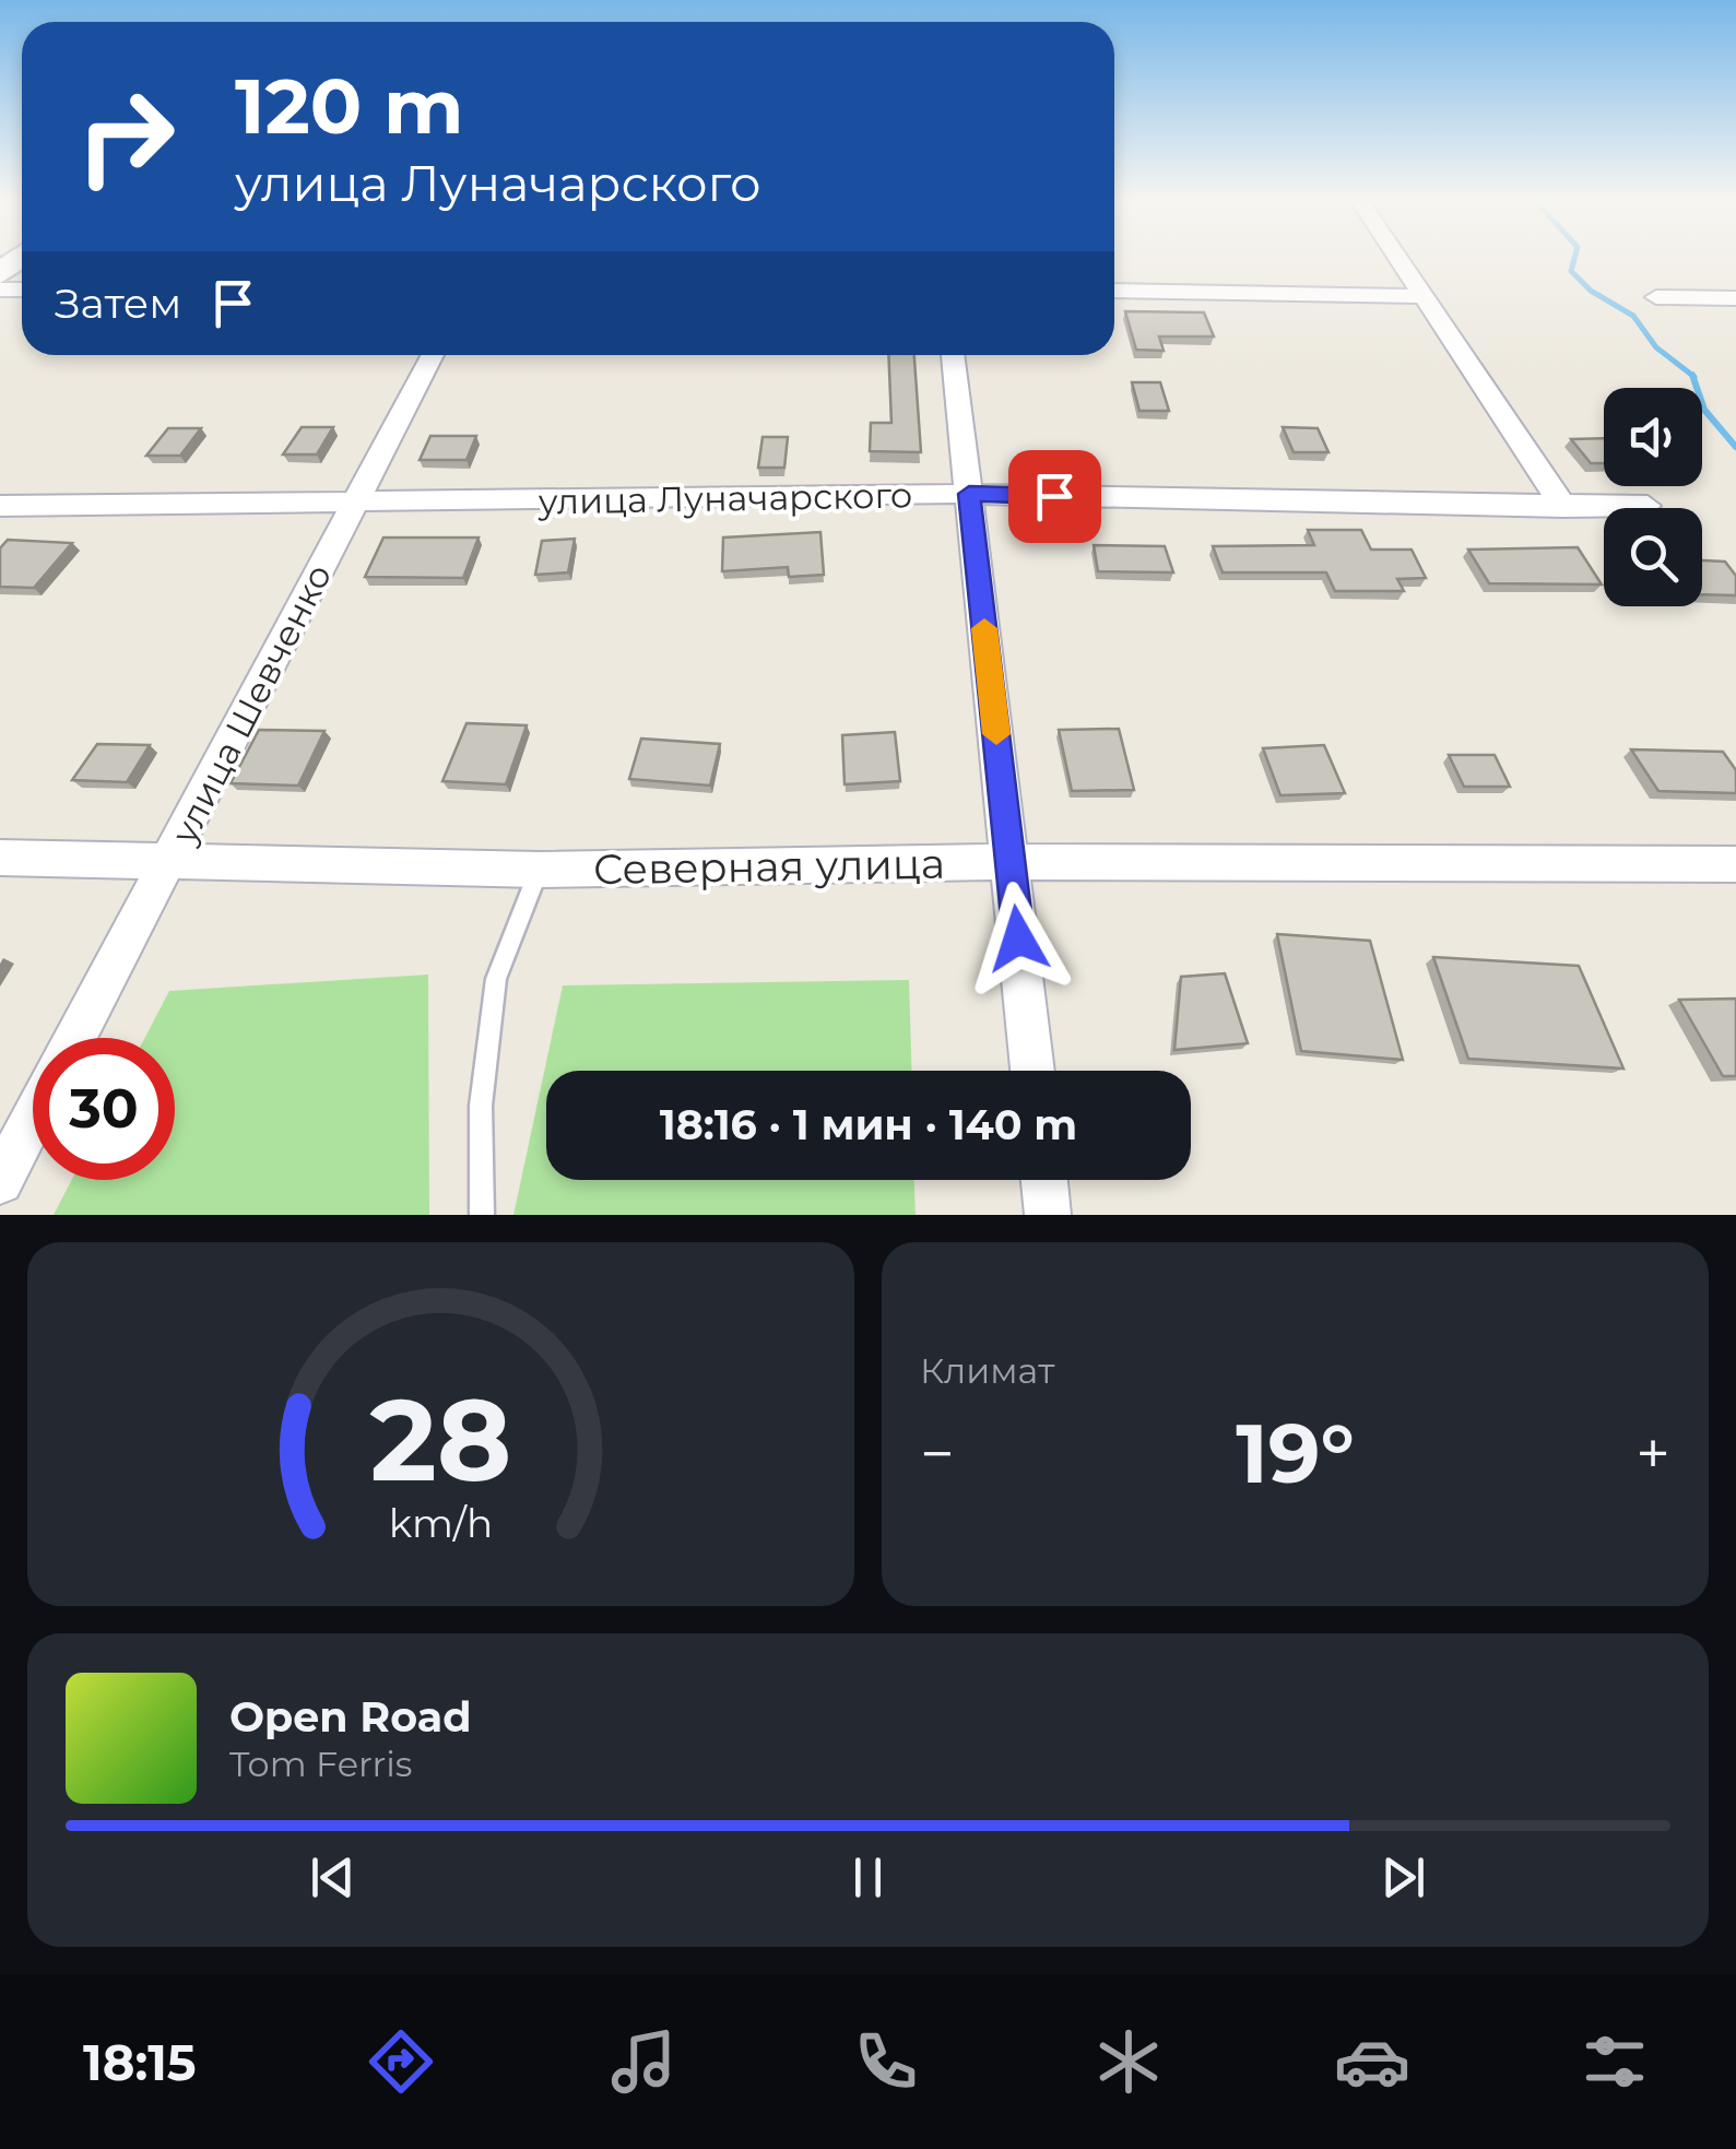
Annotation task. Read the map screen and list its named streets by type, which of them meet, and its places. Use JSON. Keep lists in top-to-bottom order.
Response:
{
  "streets": {
    "street": ["улица Луначарского", "улица Шевченко", "Северная улица"]
  },
  "crossings": [
    ["улица Луначарского", "улица Шевченко"],
    ["улица Шевченко", "Северная улица"]
  ],
  "page": {
    "turn": ["120 m", "улица Луначарского"],
    "then": "Затем",
    "limit": "30",
    "trip": "18:16 · 1 мин · 140 m",
    "tile": "Климат",
    "heat": ["−", "19°", "+"],
    "song": ["Open Road", "Tom Ferris"],
    "tabs": "18:15",
    "gauge": ["28", "km/h"]
  }
}
